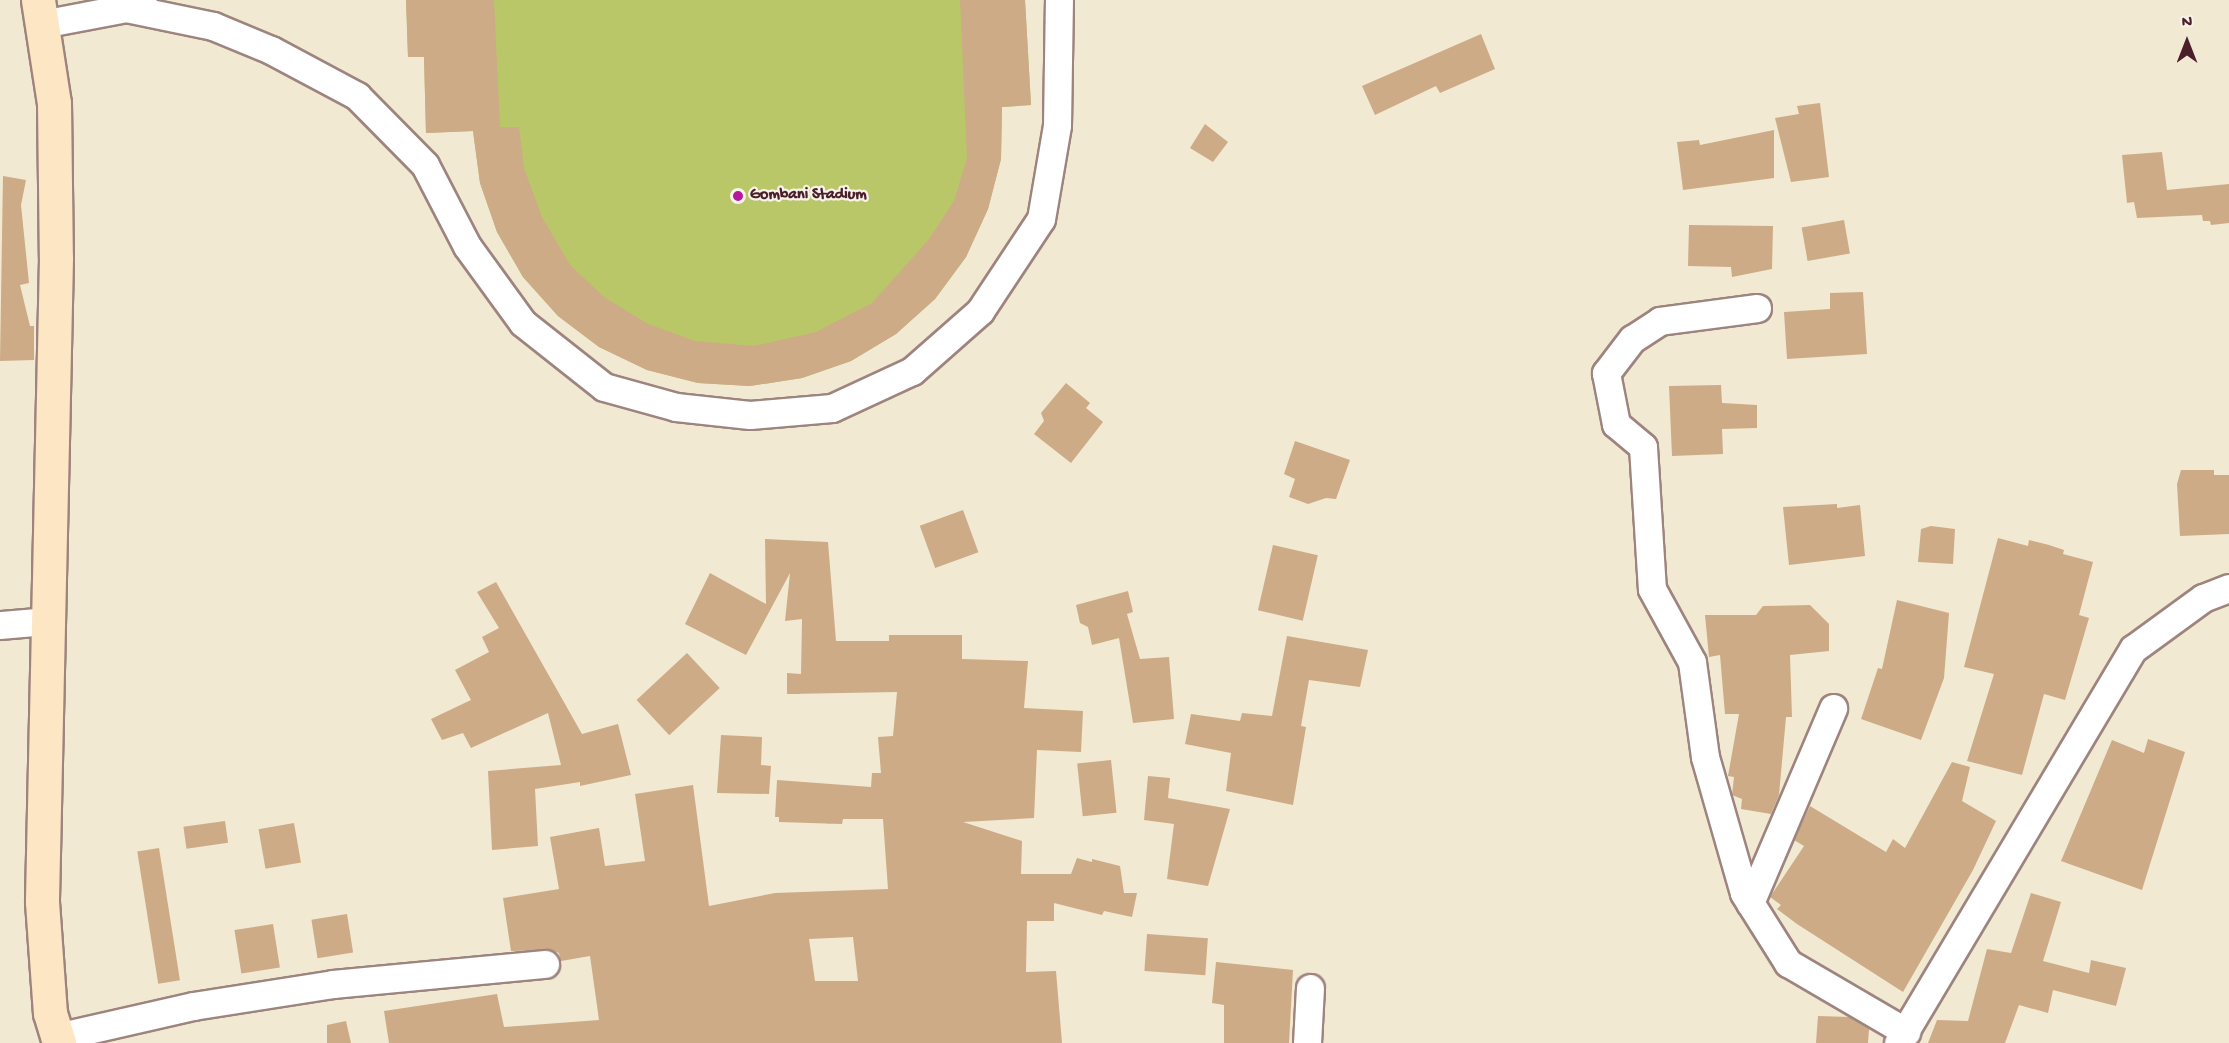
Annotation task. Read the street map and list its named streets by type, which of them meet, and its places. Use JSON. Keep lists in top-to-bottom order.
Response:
{
  "places": ["Gombani Stadium"],
  "north": "top"
}
